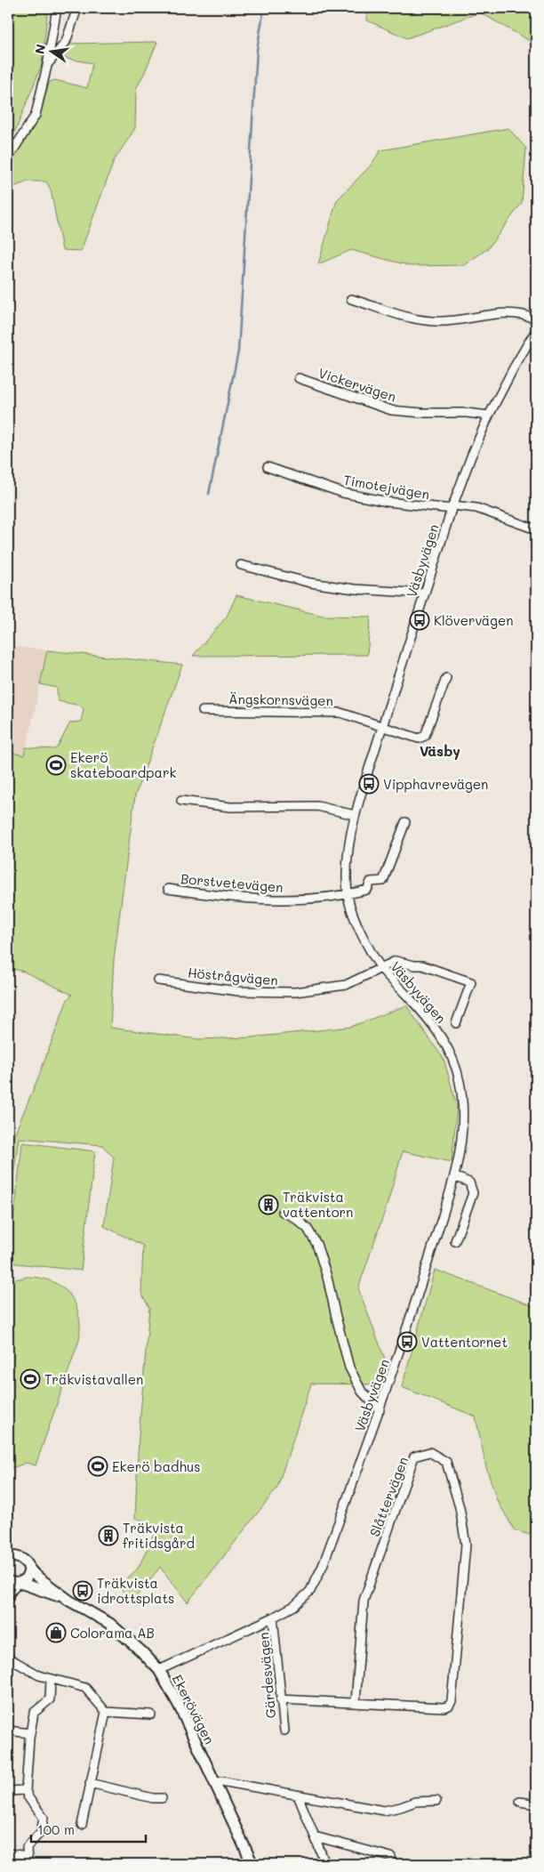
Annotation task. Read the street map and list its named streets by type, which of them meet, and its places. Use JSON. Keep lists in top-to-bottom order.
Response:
{
  "streets": {
    "main road": ["Ekerövägen"],
    "street": [
      "Vickervägen",
      "Timotejvägen",
      "Väsbyvägen",
      "Ängskornsvägen",
      "Borstvetevägen",
      "Höstrågvägen",
      "Slåttervägen",
      "Gärdesvägen"
    ]
  },
  "crossings": [
    ["Vickervägen", "Väsbyvägen"],
    ["Timotejvägen", "Väsbyvägen"],
    ["Väsbyvägen", "Ängskornsvägen"],
    ["Väsbyvägen", "Borstvetevägen"],
    ["Väsbyvägen", "Höstrågvägen"],
    ["Väsbyvägen", "Gärdesvägen"],
    ["Väsbyvägen", "Ekerövägen"],
    ["Slåttervägen", "Gärdesvägen"]
  ],
  "districts": ["Väsby"],
  "places": {
    "bus stop": [
      "Klövervägen",
      "Vipphavrevägen",
      "Vattentornet",
      "Träkvista idrottsplats"
    ],
    "sports": ["Ekerö skateboardpark", "Träkvistavallen", "Ekerö badhus"],
    "building": ["Träkvista vattentorn", "Träkvista fritidsgård"],
    "shop": ["Colorama AB"]
  },
  "scale_bar": "100 m",
  "north": "left"
}
